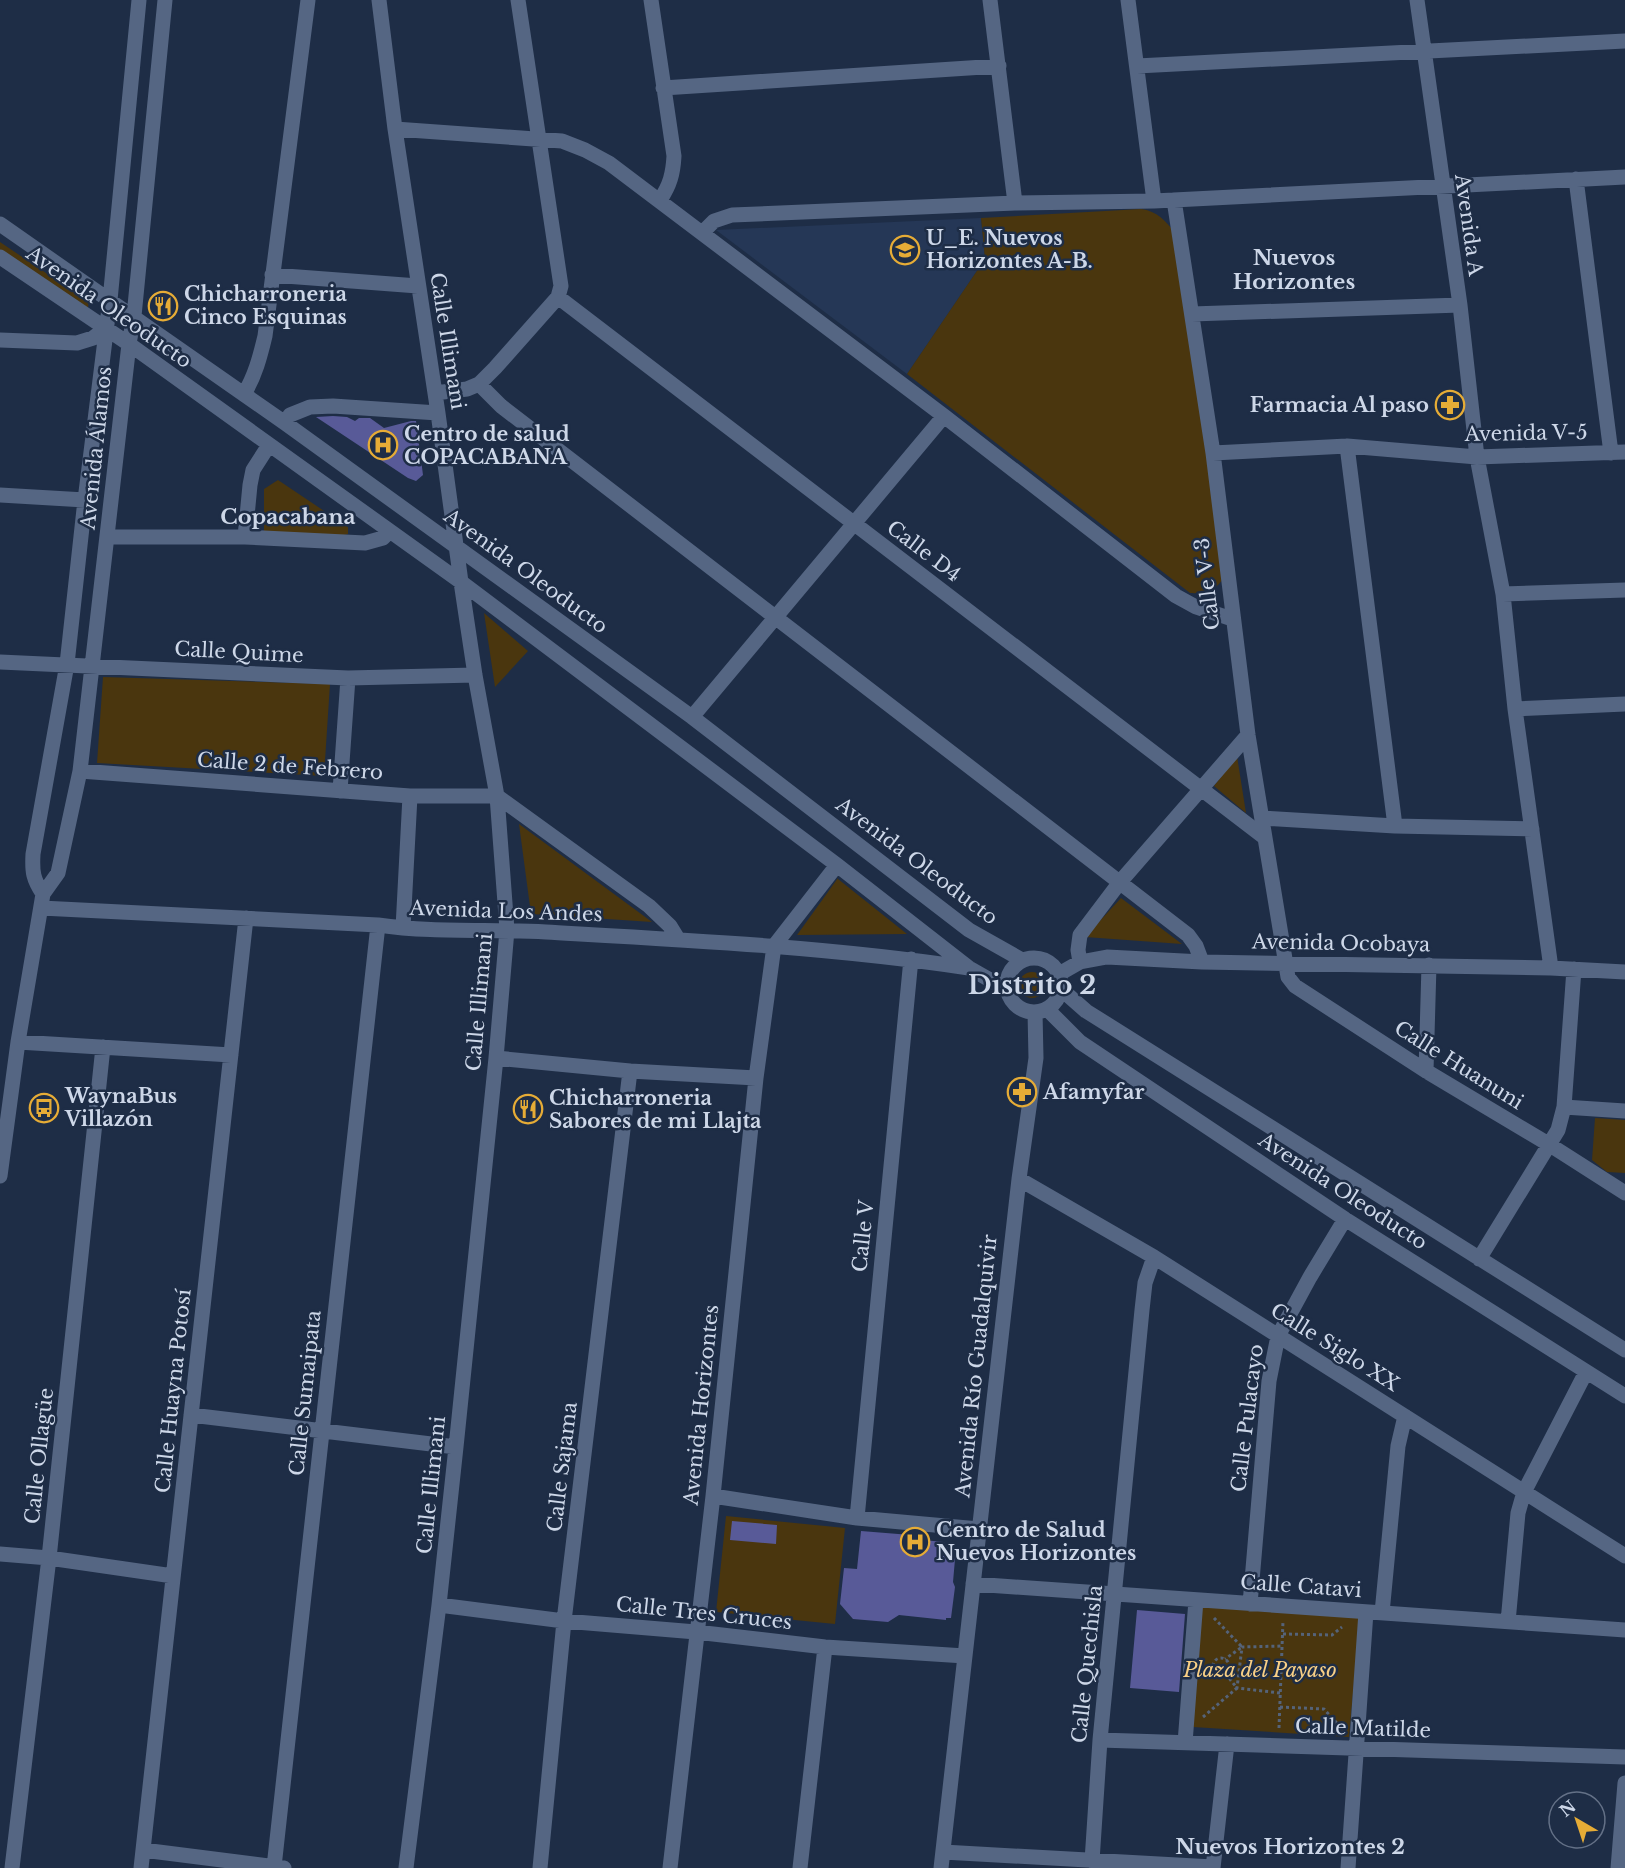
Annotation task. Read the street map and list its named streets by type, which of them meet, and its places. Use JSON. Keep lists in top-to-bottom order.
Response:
{
  "streets": {
    "street": [
      "Avenida A",
      "Avenida Oleoducto",
      "Calle Illimani",
      "Avenida V-5",
      "Avenida Álamos",
      "Calle D4",
      "Calle V-3",
      "Calle Quime",
      "Calle 2 de Febrero",
      "Avenida Los Andes",
      "Avenida Ocobaya",
      "Calle Huanuni",
      "Calle V",
      "Calle Siglo XX",
      "Avenida Río Guadalquivir",
      "Calle Huayna Potosí",
      "Calle Sumaipata",
      "Avenida Horizontes",
      "Calle Pulacayo",
      "Calle Ollagüe",
      "Calle Sajama",
      "Calle Catavi",
      "Calle Tres Cruces",
      "Calle Quechisla",
      "Calle Matilde"
    ]
  },
  "crossings": [
    ["Avenida A", "Avenida V-5"],
    ["Avenida A", "Avenida Ocobaya"],
    ["Avenida Oleoducto", "Calle Illimani"],
    ["Avenida Oleoducto", "Avenida Álamos"],
    ["Avenida Oleoducto", "Avenida Los Andes"],
    ["Avenida Oleoducto", "Avenida Ocobaya"],
    ["Avenida Oleoducto", "Avenida Río Guadalquivir"],
    ["Avenida Oleoducto", "Calle Pulacayo"],
    ["Calle Illimani", "Calle Quime"],
    ["Calle Illimani", "Calle 2 de Febrero"],
    ["Calle Illimani", "Avenida Los Andes"],
    ["Calle Illimani", "Calle Tres Cruces"],
    ["Avenida V-5", "Calle V-3"],
    ["Avenida Álamos", "Calle Quime"],
    ["Avenida Álamos", "Calle 2 de Febrero"],
    ["Avenida Álamos", "Avenida Los Andes"],
    ["Calle D4", "Calle V-3"],
    ["Calle V-3", "Avenida Ocobaya"],
    ["Calle V-3", "Calle Huanuni"],
    ["Avenida Los Andes", "Calle V"],
    ["Avenida Los Andes", "Calle Huayna Potosí"],
    ["Avenida Los Andes", "Calle Sumaipata"],
    ["Avenida Los Andes", "Avenida Horizontes"],
    ["Avenida Ocobaya", "Calle Huanuni"],
    ["Avenida Ocobaya", "Avenida Río Guadalquivir"],
    ["Calle Siglo XX", "Avenida Río Guadalquivir"],
    ["Calle Siglo XX", "Calle Pulacayo"],
    ["Calle Siglo XX", "Calle Quechisla"],
    ["Avenida Río Guadalquivir", "Calle Catavi"],
    ["Avenida Río Guadalquivir", "Calle Tres Cruces"],
    ["Avenida Horizontes", "Calle Tres Cruces"],
    ["Calle Pulacayo", "Calle Catavi"],
    ["Calle Sajama", "Calle Tres Cruces"],
    ["Calle Catavi", "Calle Quechisla"],
    ["Calle Quechisla", "Calle Matilde"]
  ],
  "districts": [
    "Nuevos Horizontes",
    "Copacabana",
    "Distrito 2",
    "Nuevos Horizontes 2"
  ],
  "parks": ["Plaza del Payaso"],
  "places": {
    "school or university": ["U_E. Nuevos Horizontes A-B."],
    "restaurant": ["Chicharroneria Cinco Esquinas", "Chicharroneria Sabores de mi Llajta"],
    "pharmacy": ["Farmacia Al paso", "Afamyfar"],
    "hospital": ["Centro de salud COPACABANA", "Centro de Salud Nuevos Horizontes"],
    "bus stop": ["WaynaBus Villazón"]
  },
  "north": "top left"
}
